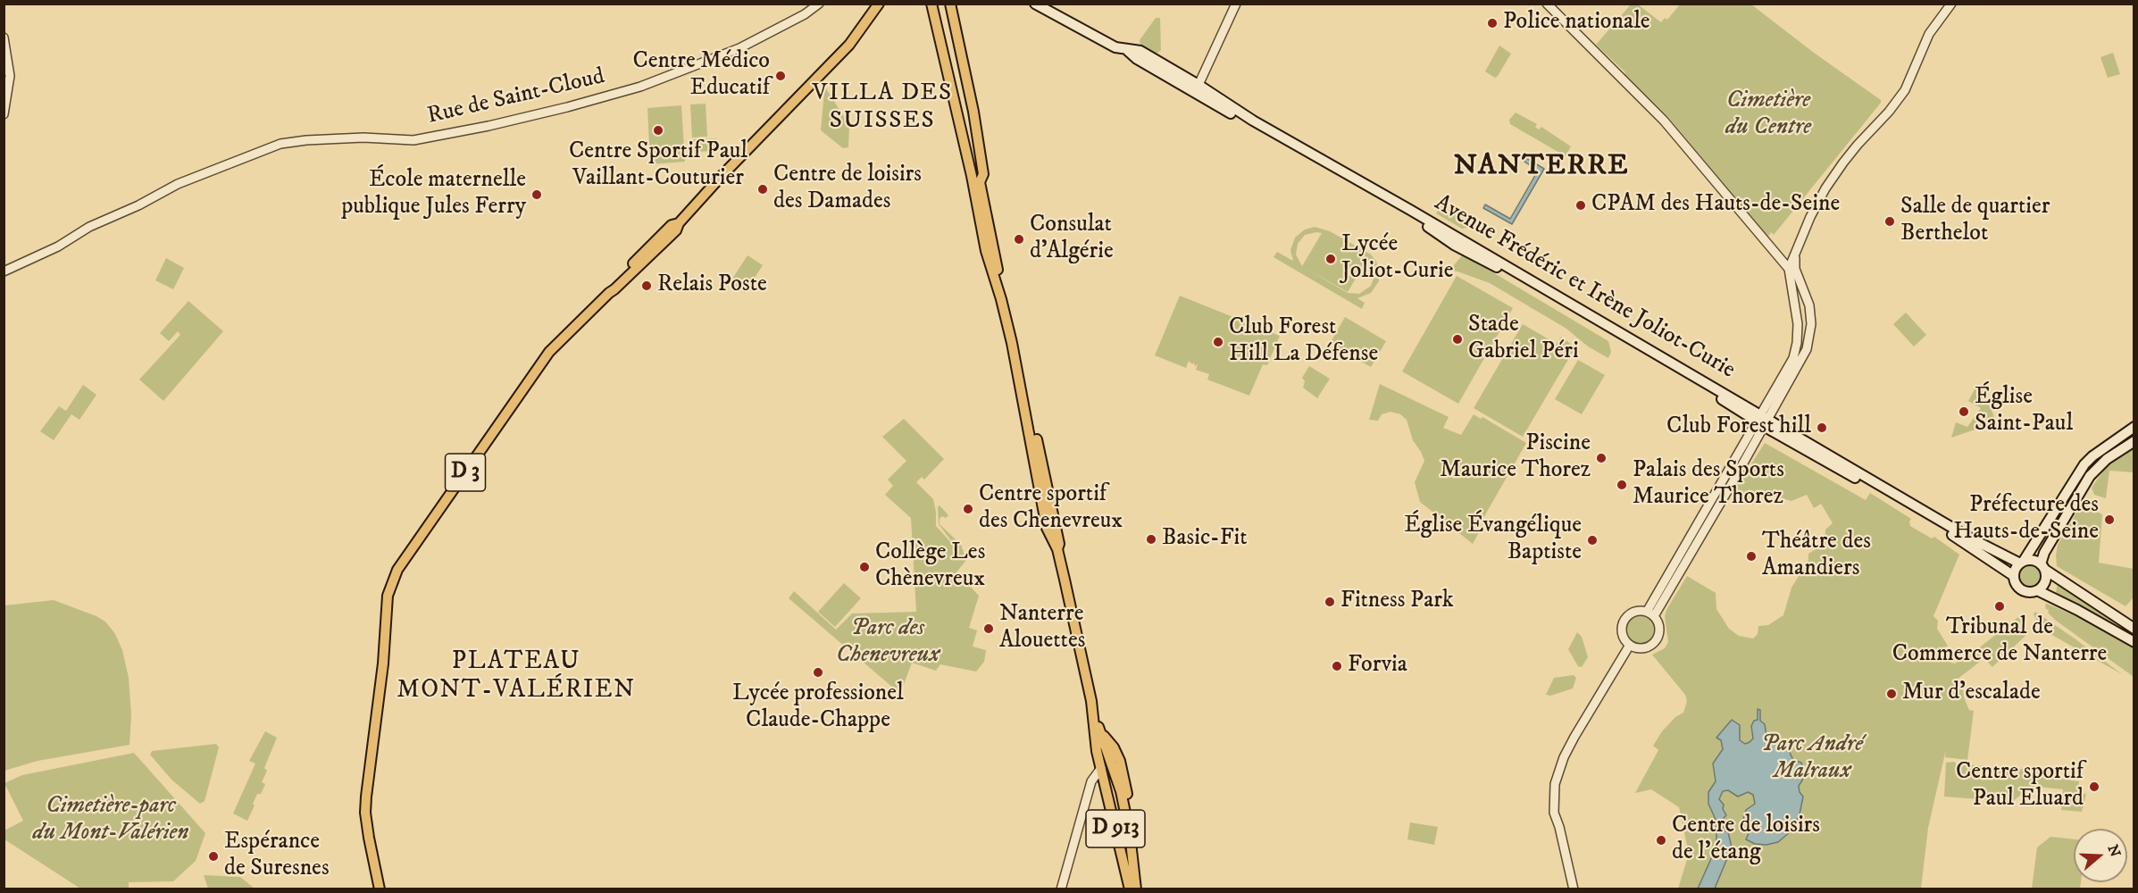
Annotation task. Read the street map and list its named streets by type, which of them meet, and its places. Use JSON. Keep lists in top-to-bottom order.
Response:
{
  "streets": {
    "main road": ["Avenue Frédéric et Irène Joliot-Curie", "D 3", "D 913"],
    "street": ["Rue de Saint-Cloud"]
  },
  "districts": ["VILLA DES SUISSES", "NANTERRE", "PLATEAU MONT-VALÉRIEN"],
  "parks": [
    "Cimetière du Centre",
    "Parc des Chenevreux",
    "Parc André Malraux",
    "Cimetière-parc du Mont-Valérien"
  ],
  "places": [
    "Police nationale",
    "Centre Médico Educatif",
    "Centre Sportif Paul Vaillant-Couturier",
    "Centre de loisirs des Damades",
    "École maternelle publique Jules Ferry",
    "CPAM des Hauts-de-Seine",
    "Salle de quartier Berthelot",
    "Consulat d'Algérie",
    "Lycée Joliot-Curie",
    "Relais Poste",
    "Stade Gabriel Péri",
    "Club Forest Hill La Défense",
    "Église Saint-Paul",
    "Club Forest hill",
    "Piscine Maurice Thorez",
    "Palais des Sports Maurice Thorez",
    "Centre sportif des Chenevreux",
    "Préfecture des Hauts-de-Seine",
    "Basic-Fit",
    "Église Évangélique Baptiste",
    "Théâtre des Amandiers",
    "Collège Les Chènevreux",
    "Fitness Park",
    "Tribunal de Commerce de Nanterre",
    "Nanterre Alouettes",
    "Forvia",
    "Lycée professionel Claude-Chappe",
    "Mur d'escalade",
    "Centre sportif Paul Eluard",
    "Centre de loisirs de l'étang",
    "Espérance de Suresnes"
  ],
  "north": "right"
}
